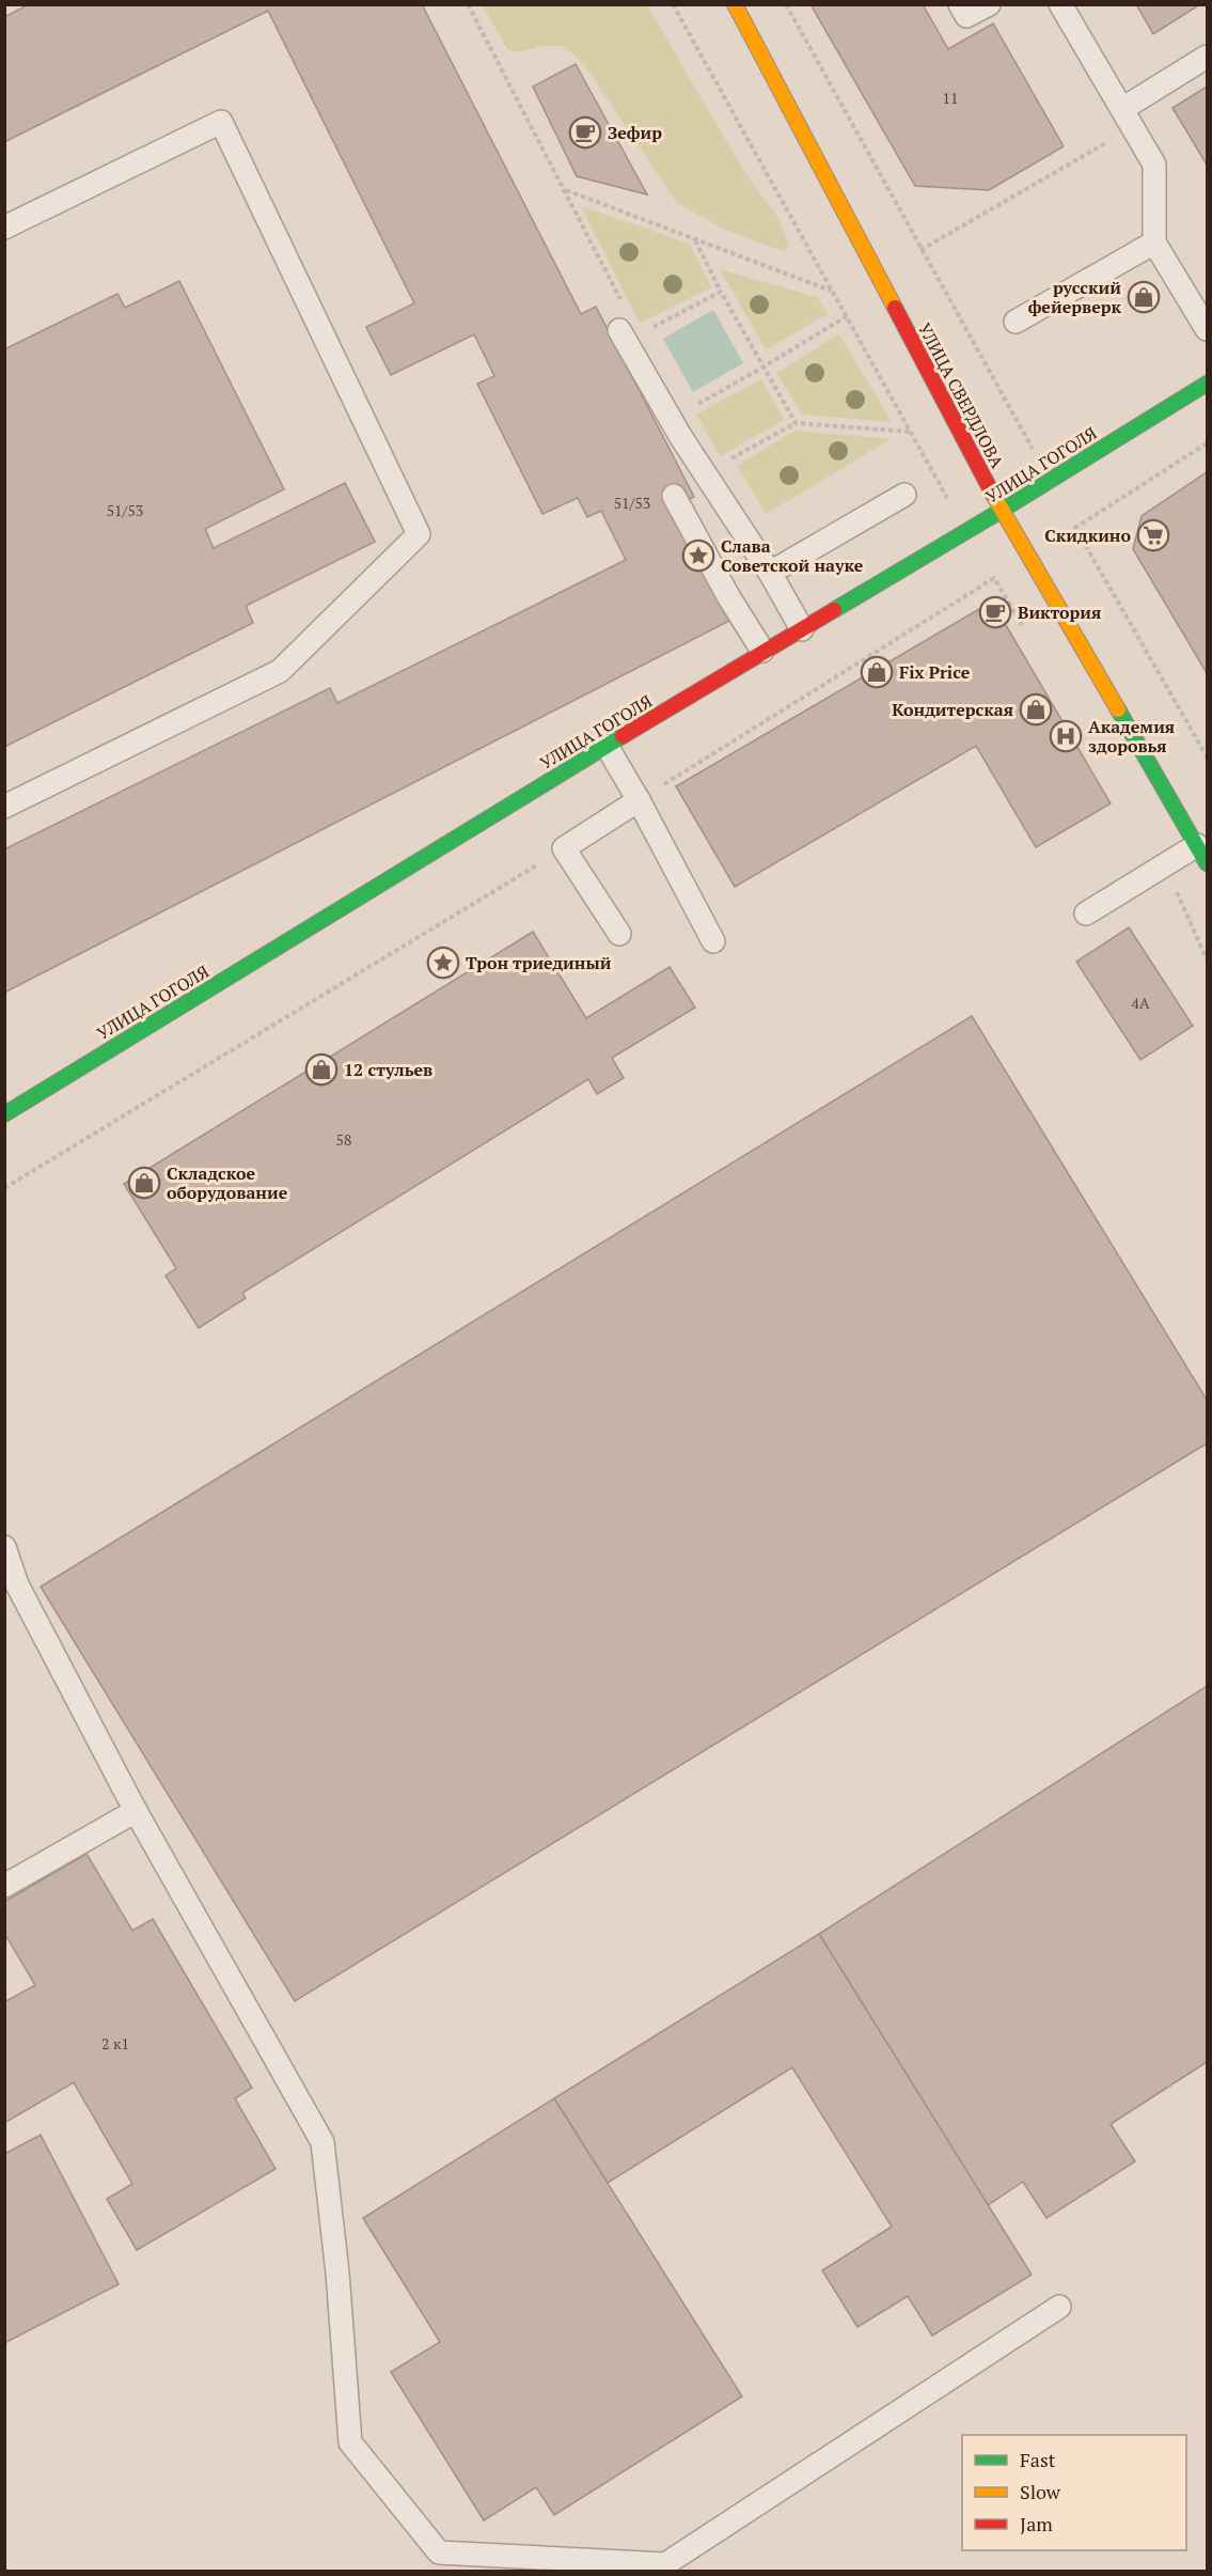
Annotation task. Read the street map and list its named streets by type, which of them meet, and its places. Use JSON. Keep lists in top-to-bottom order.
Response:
{
  "streets": {
    "main road": ["УЛИЦА СВЕРДЛОВА", "УЛИЦА ГОГОЛЯ"]
  },
  "crossings": [
    ["УЛИЦА СВЕРДЛОВА", "УЛИЦА ГОГОЛЯ"]
  ],
  "places": {
    "cafe": ["Зефир", "Виктория"],
    "shop": [
      "русский фейерверк",
      "Fix Price",
      "Кондитерская",
      "12 стульев",
      "Складское оборудование"
    ],
    "supermarket": ["Скидкино"],
    "place": ["Слава Советской науке", "Трон триединый"],
    "hospital": ["Академия здоровья"]
  },
  "house_numbers": [
    "11",
    "51/53",
    "51/53",
    "4А",
    "58",
    "2 к1"
  ],
  "legend": ["Fast", "Slow", "Jam"]
}
